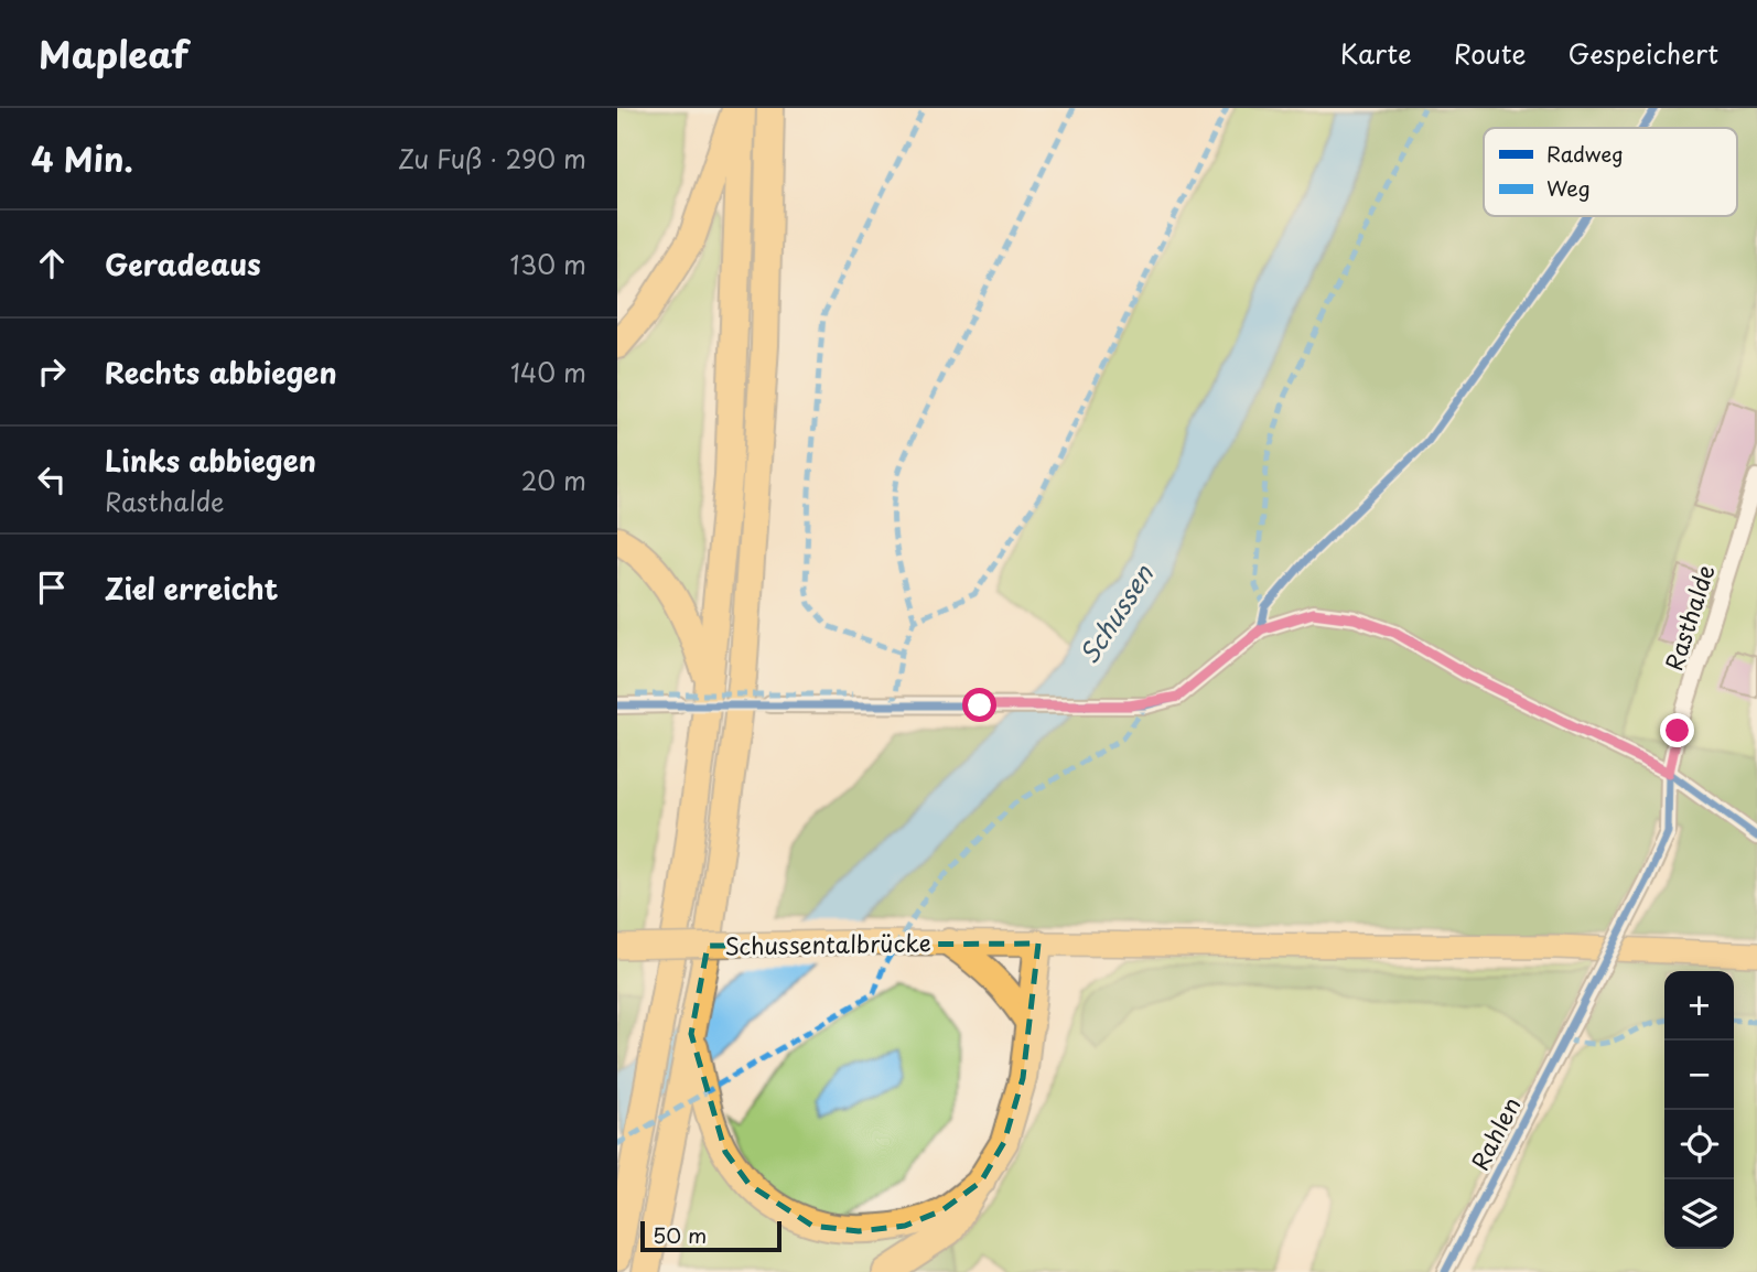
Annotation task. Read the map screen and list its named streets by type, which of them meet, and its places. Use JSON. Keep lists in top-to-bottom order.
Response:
{
  "streets": {
    "main road": ["Schussentalbrücke"],
    "street": ["Rasthalde", "Rahlen"]
  },
  "crossings": [
    ["Rasthalde", "Rahlen"]
  ],
  "water": ["Schussen"],
  "legend": ["Radweg", "Weg"],
  "scale_bar": "50 m",
  "page": {
    "header": "Mapleaf",
    "nav": ["Karte", "Route", "Gespeichert"],
    "heading": ["4 Min.", "Zu Fuß · 290 m"],
    "list": [
      ["Geradeaus", "130 m"],
      ["Rechts abbiegen", "140 m"],
      ["Links abbiegen", "Rasthalde", "20 m"],
      "Ziel erreicht"
    ],
    "map_buttons": ["+", "−"],
    "scale": "50 m"
  }
}
